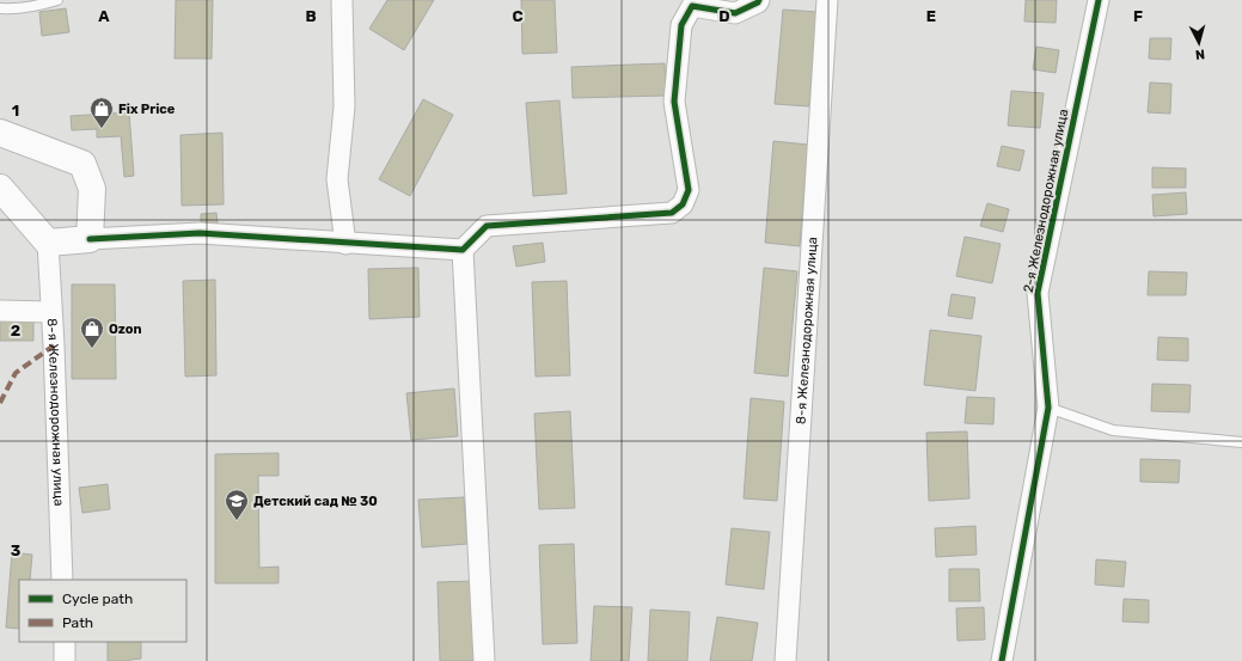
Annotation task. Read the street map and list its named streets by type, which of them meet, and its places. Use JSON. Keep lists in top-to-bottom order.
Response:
{
  "streets": {
    "street": ["2-я Железнодорожная улица", "8-я Железнодорожная улица"]
  },
  "places": {
    "shop": ["Fix Price", "Ozon"],
    "school or university": ["Детский сад № 30"]
  },
  "legend": ["Cycle path", "Path"],
  "north": "bottom",
  "grid": {
    "columns": [
      "A",
      "B",
      "C",
      "D",
      "E",
      "F"
    ],
    "rows": ["1", "2", "3"]
  }
}
